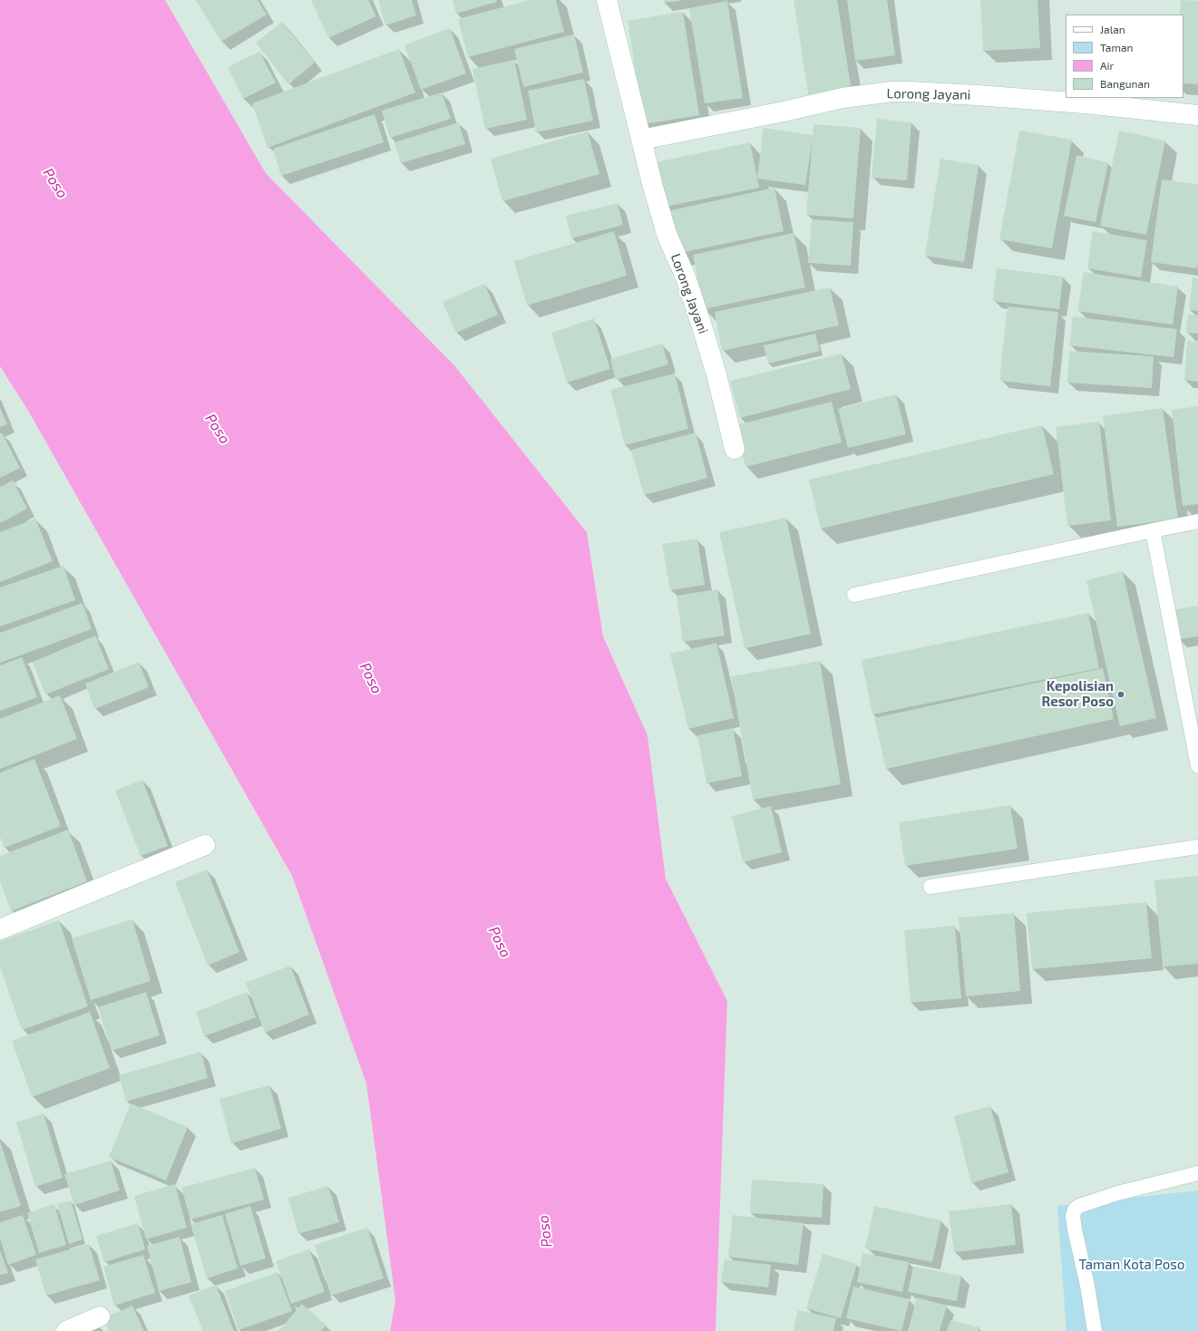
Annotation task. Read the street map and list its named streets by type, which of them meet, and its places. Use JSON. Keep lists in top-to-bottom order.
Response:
{
  "streets": {
    "street": ["Lorong Jayani"]
  },
  "water": ["Poso"],
  "parks": ["Taman Kota Poso"],
  "places": ["Kepolisian Resor Poso"],
  "legend": [
    "Jalan",
    "Taman",
    "Air",
    "Bangunan"
  ]
}
